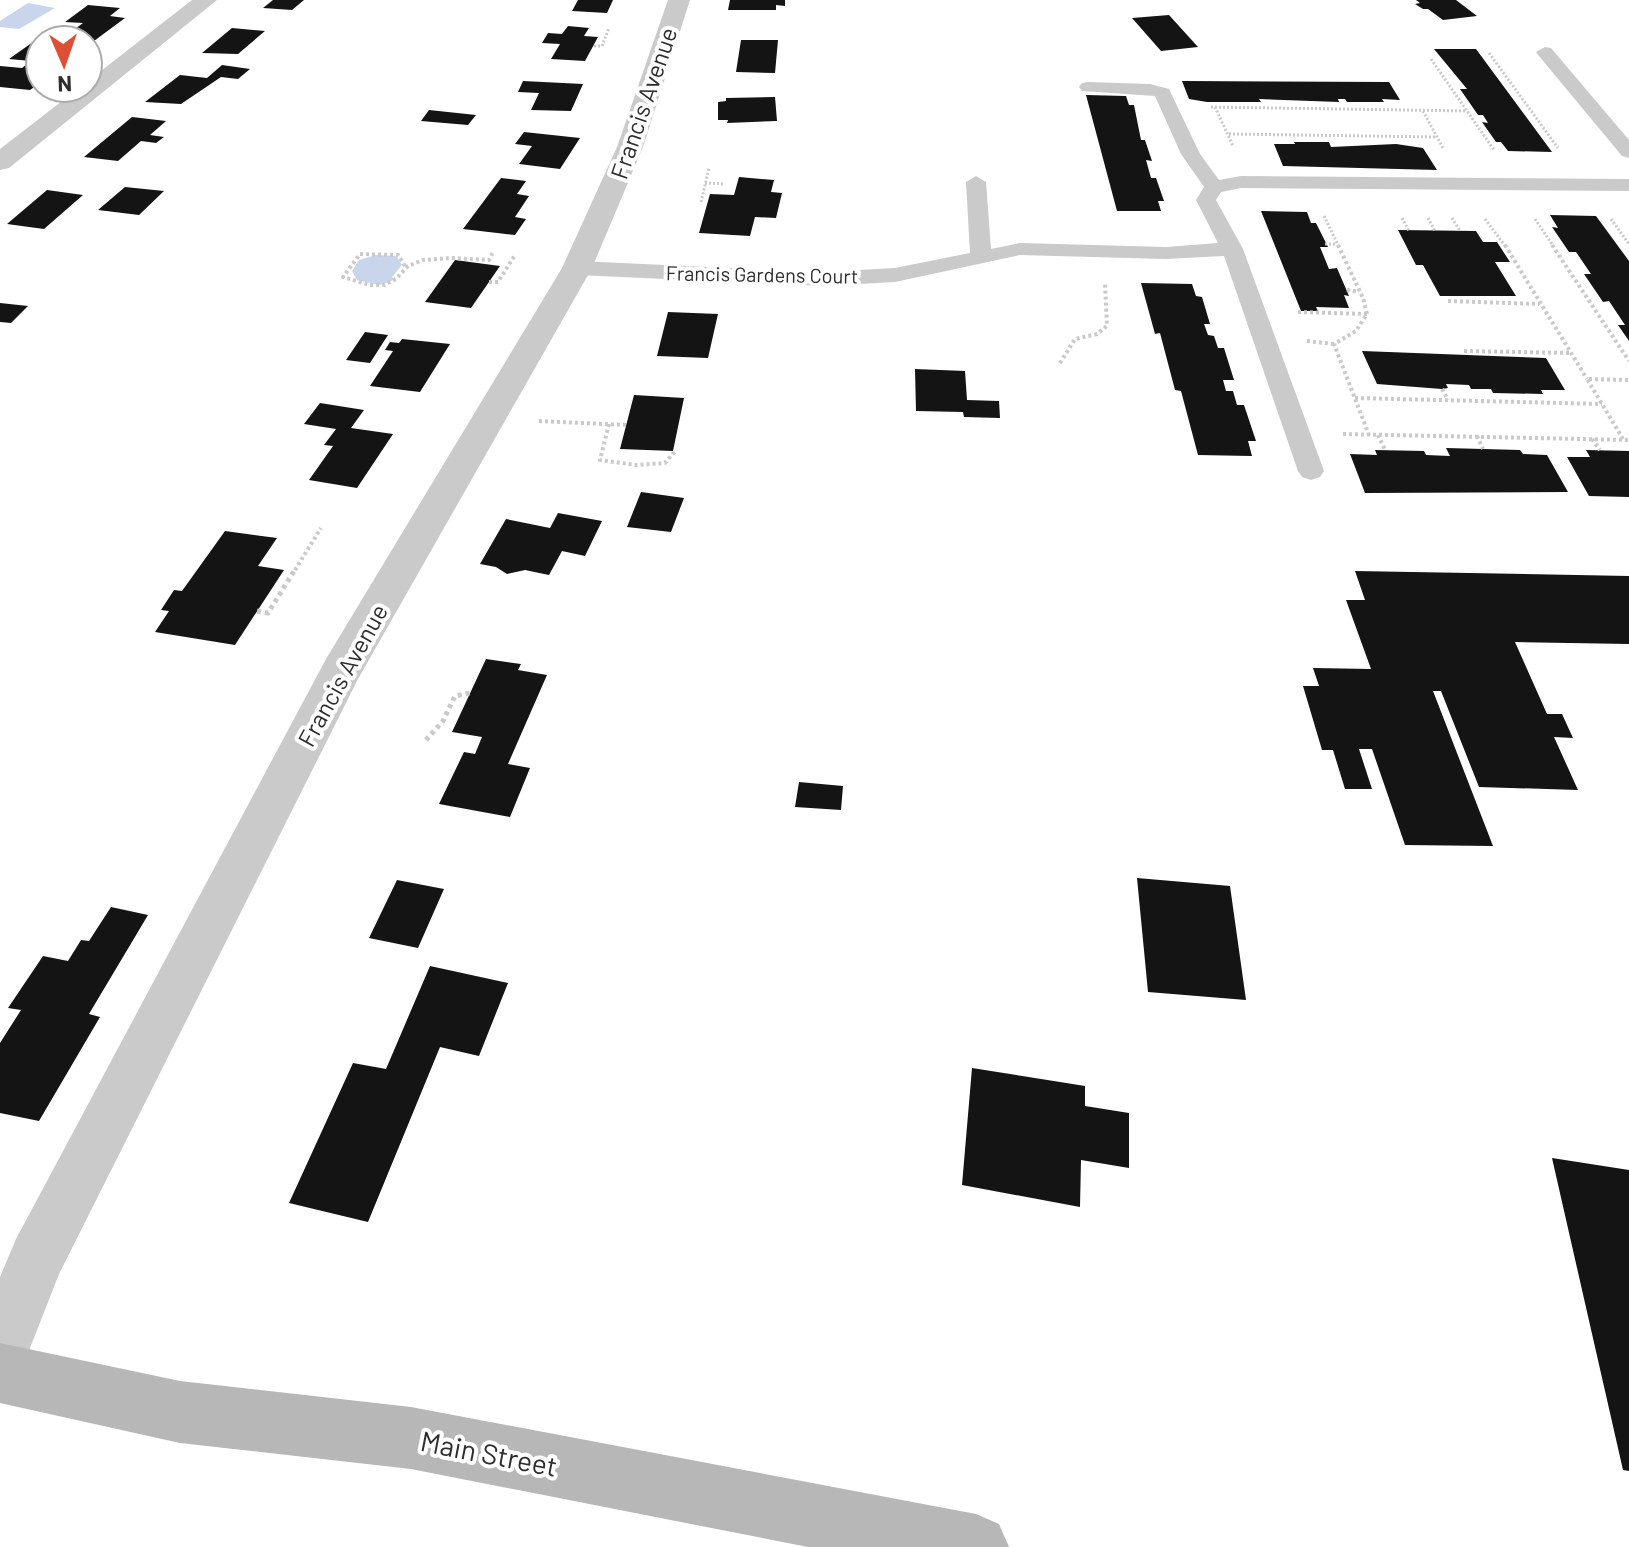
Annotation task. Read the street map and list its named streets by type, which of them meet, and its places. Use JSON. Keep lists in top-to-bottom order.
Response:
{
  "streets": {
    "main road": ["Main Street"],
    "street": ["Francis Avenue"],
    "lane": ["Francis Gardens Court"]
  },
  "crossings": [
    ["Francis Avenue", "Francis Gardens Court"]
  ],
  "north": "bottom"
}
